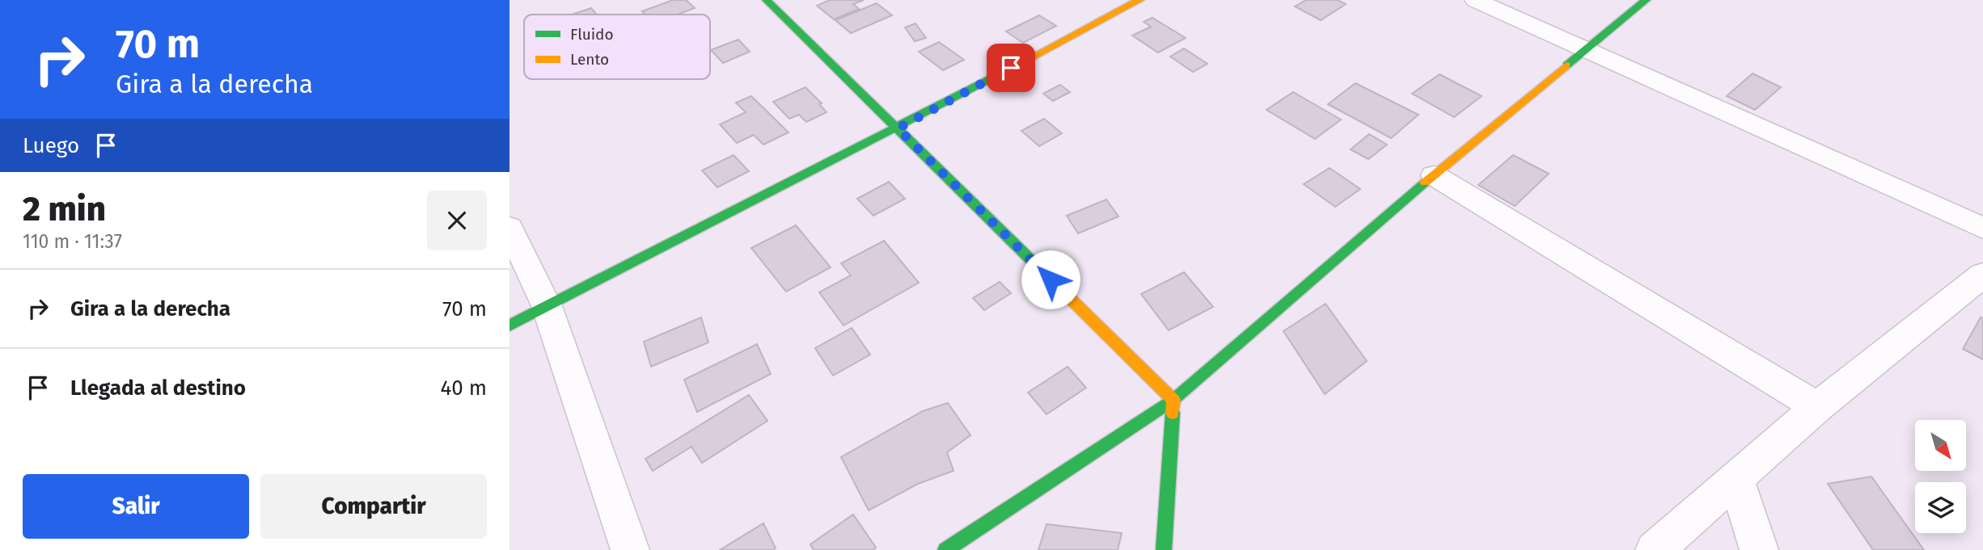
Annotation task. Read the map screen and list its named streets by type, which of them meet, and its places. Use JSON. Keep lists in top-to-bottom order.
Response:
{
  "legend": ["Fluido", "Lento"],
  "north": "bottom right",
  "page": {
    "turn": ["70 m", "Gira a la derecha"],
    "then": "Luego",
    "heading": ["2 min", "110 m · 11:37"],
    "list": [
      {
        "name": "Gira a la derecha",
        "value": "70 m"
      },
      {
        "name": "Llegada al destino",
        "value": "40 m"
      }
    ],
    "buttons": ["Salir", "Compartir"]
  }
}
